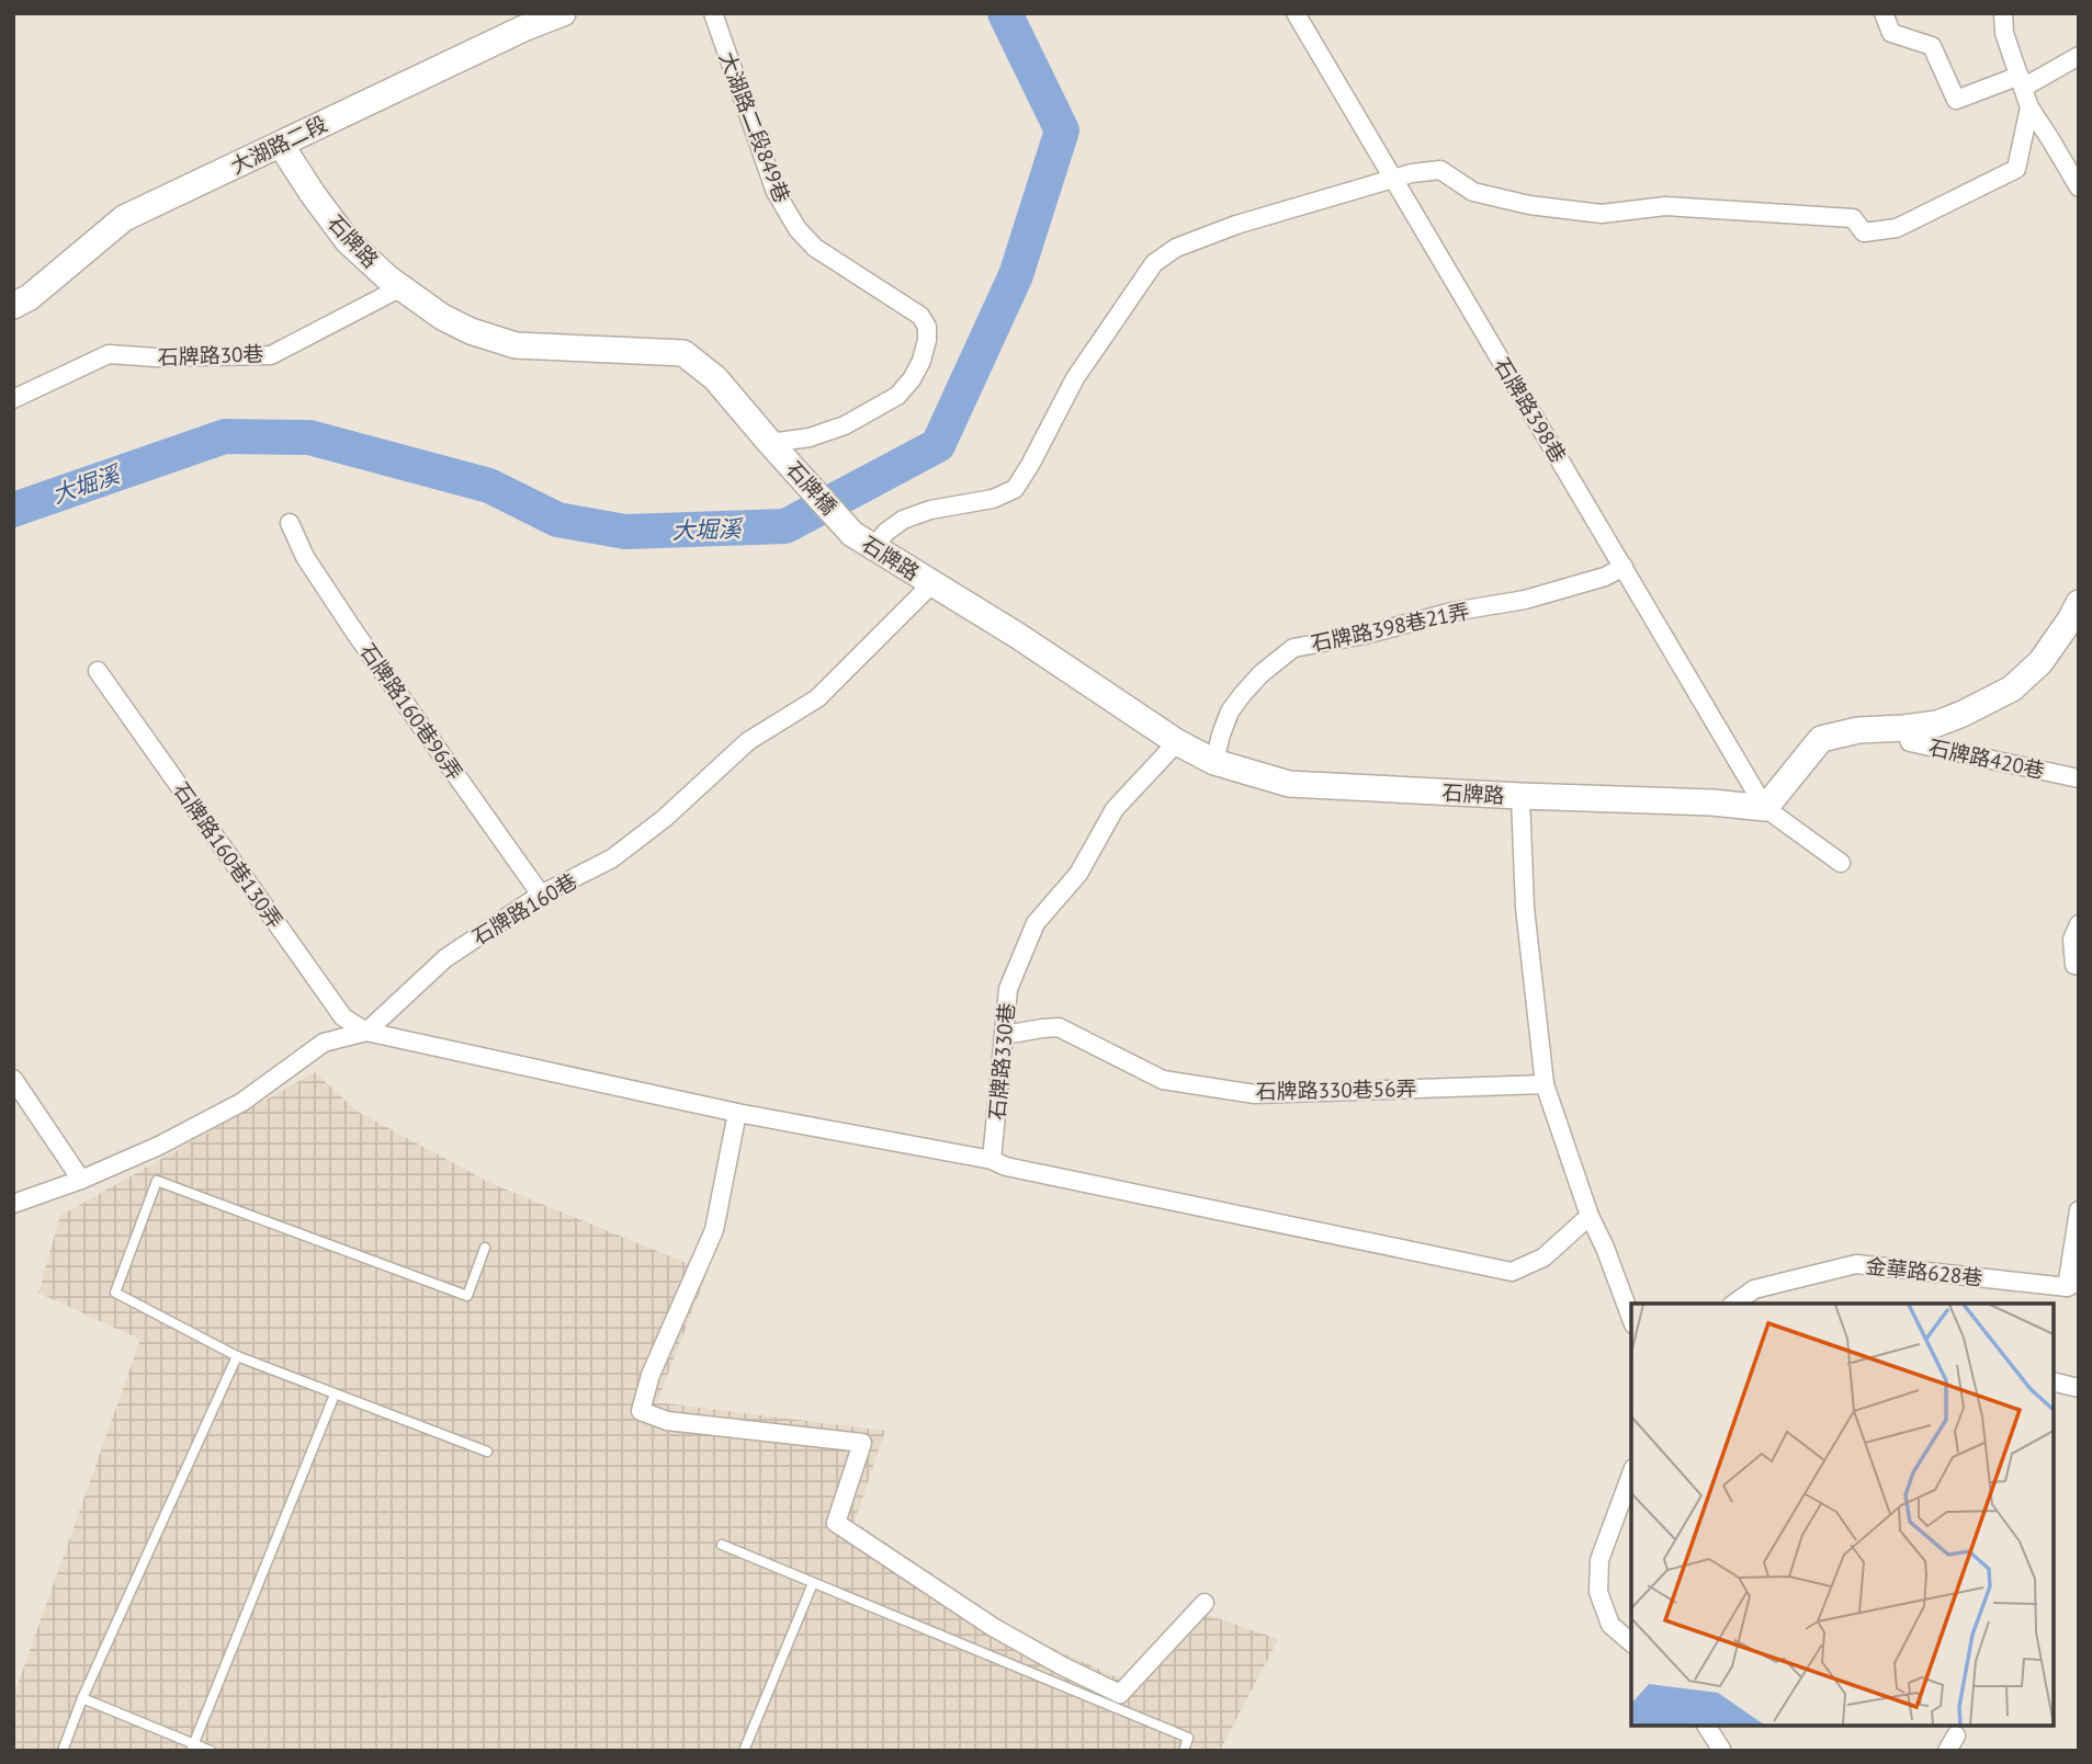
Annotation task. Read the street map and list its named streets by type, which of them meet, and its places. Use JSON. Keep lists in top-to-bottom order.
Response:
{
  "streets": {
    "street": [
      "大湖路二段849巷",
      "大湖路二段",
      "石牌路",
      "石牌路30巷",
      "石牌路398巷",
      "石牌橋",
      "石牌路398巷21弄",
      "石牌路160巷96弄",
      "石牌路420巷",
      "石牌路160巷130弄",
      "石牌路160巷",
      "石牌路330巷",
      "石牌路330巷56弄",
      "金華路628巷"
    ]
  },
  "crossings": [
    ["大湖路二段849巷", "石牌路"],
    ["大湖路二段849巷", "石牌橋"],
    ["大湖路二段", "石牌路"],
    ["石牌路", "石牌路30巷"],
    ["石牌路", "石牌路398巷"],
    ["石牌路", "石牌橋"],
    ["石牌路", "石牌路398巷21弄"],
    ["石牌路", "石牌路160巷"],
    ["石牌路", "石牌路330巷"],
    ["石牌路398巷", "石牌路398巷21弄"],
    ["石牌路160巷96弄", "石牌路160巷"],
    ["石牌路160巷130弄", "石牌路160巷"],
    ["石牌路330巷", "石牌路330巷56弄"]
  ],
  "water": ["大堀溪"]
}
